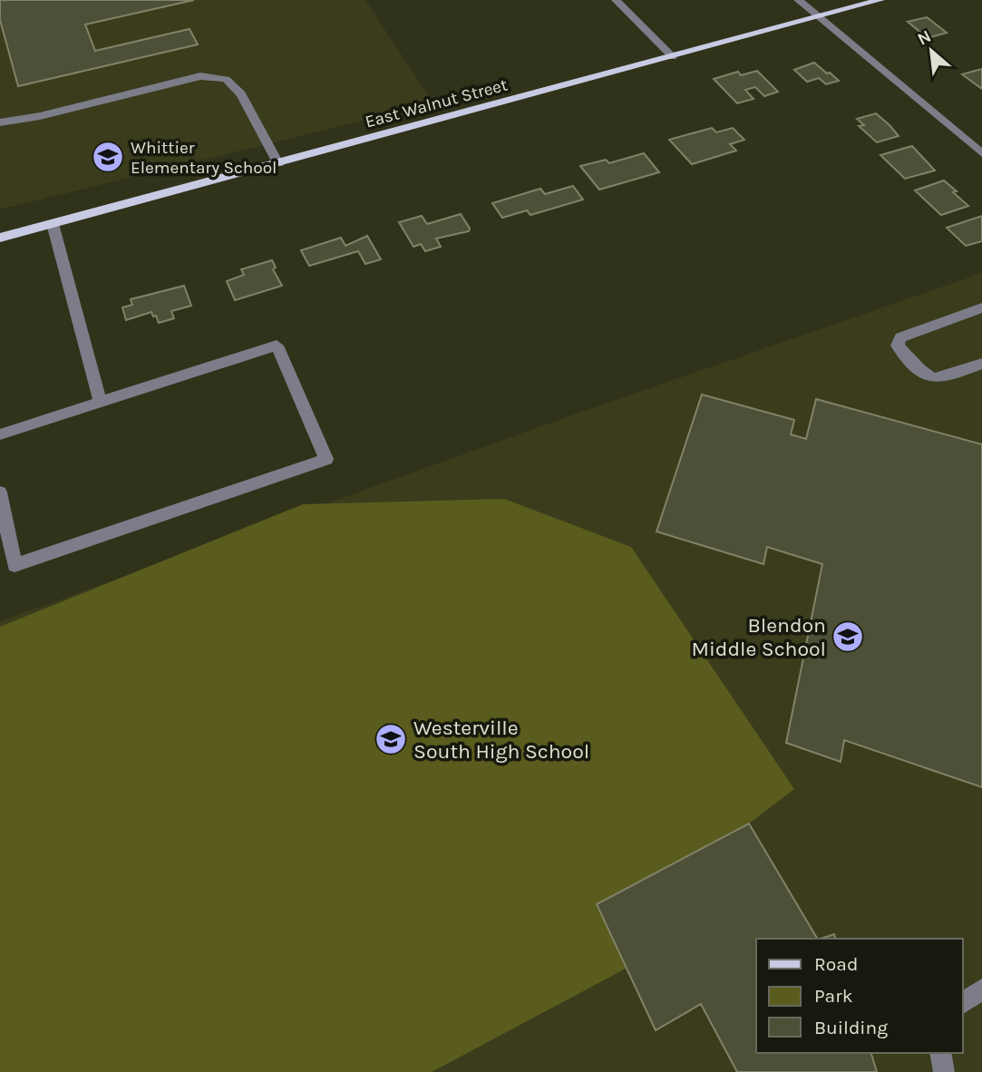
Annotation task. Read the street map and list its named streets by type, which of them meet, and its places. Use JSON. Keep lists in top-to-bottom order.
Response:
{
  "streets": {
    "main road": ["East Walnut Street"]
  },
  "places": {
    "school or university": ["Whittier Elementary School", "Blendon Middle School", "Westerville South High School"]
  },
  "legend": ["Road", "Park", "Building"],
  "north": "top left"
}
